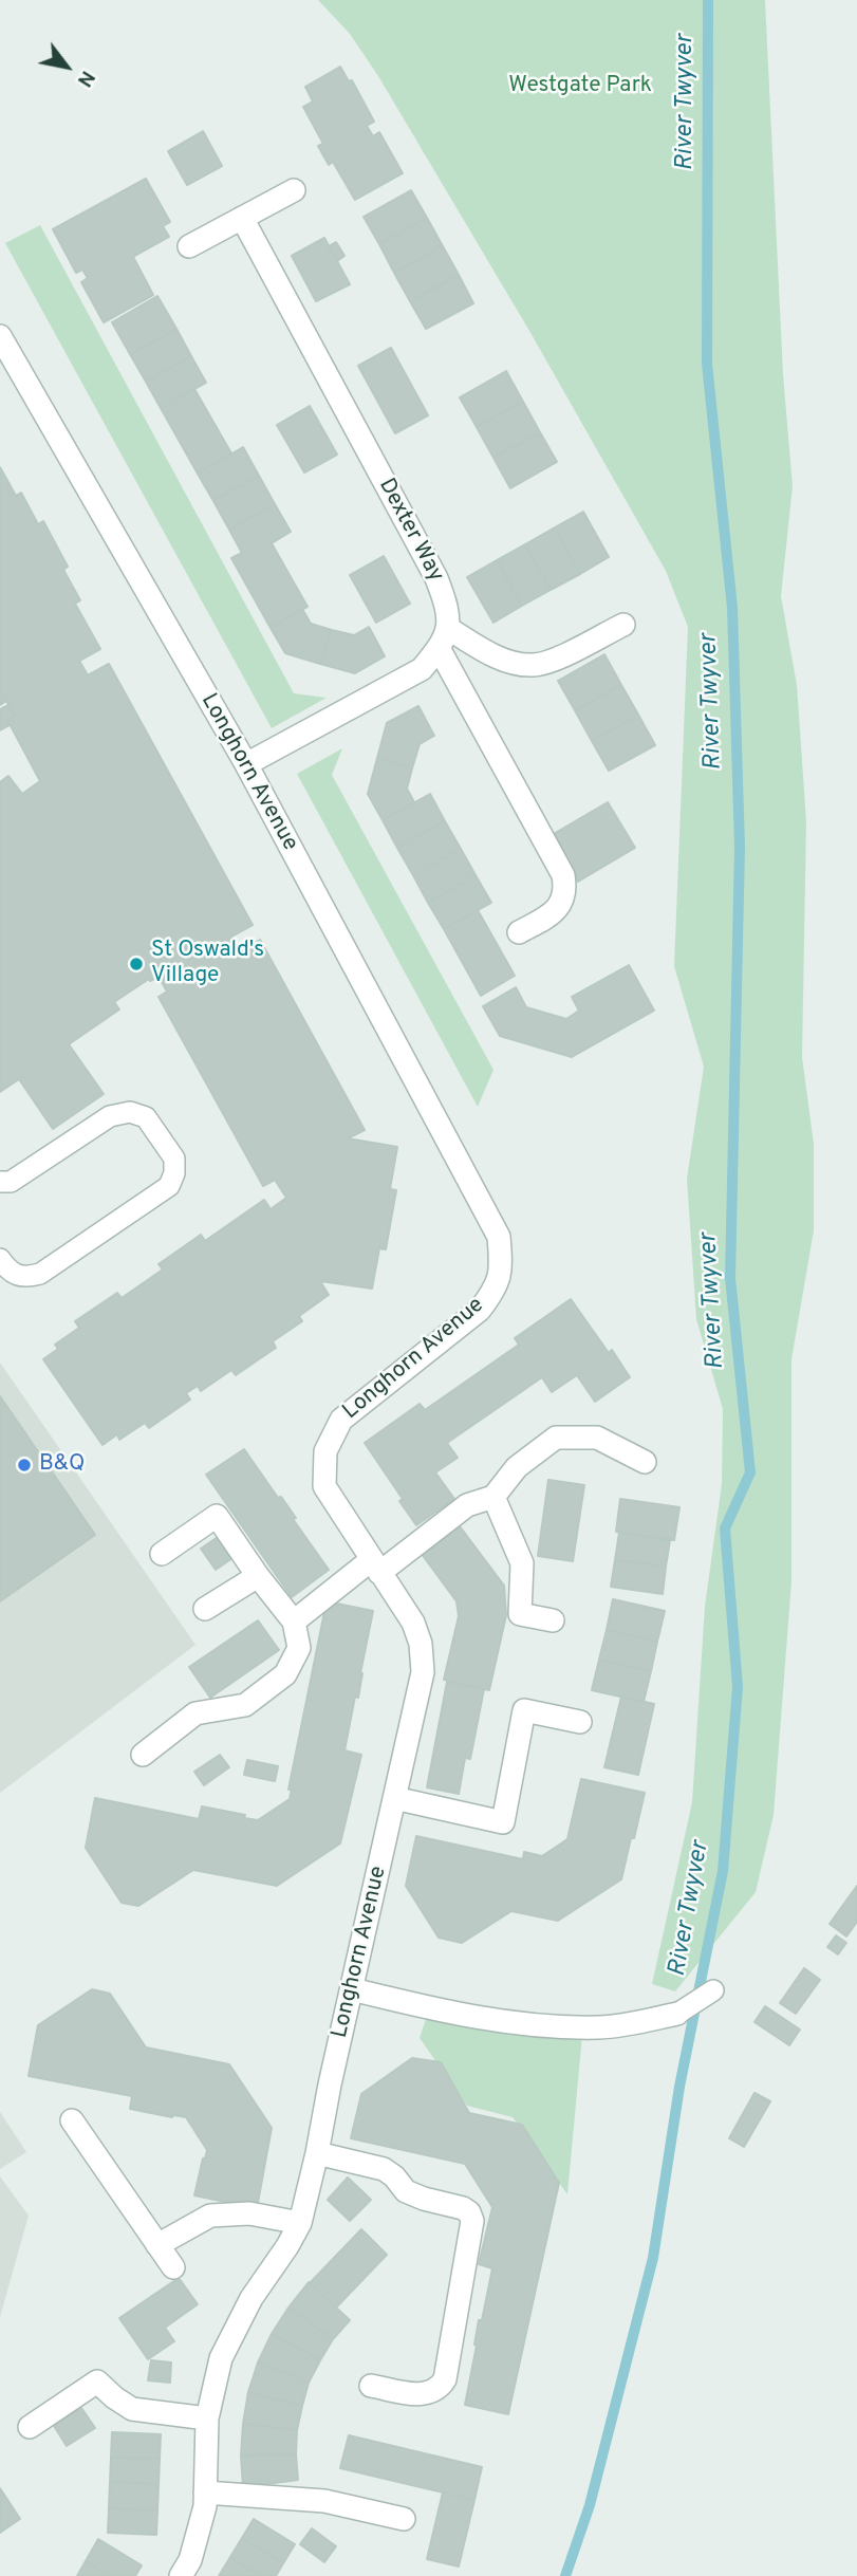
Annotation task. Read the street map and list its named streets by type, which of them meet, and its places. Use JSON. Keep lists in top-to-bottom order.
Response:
{
  "streets": {
    "street": ["Dexter Way", "Longhorn Avenue"]
  },
  "water": ["River Twyver"],
  "parks": ["Westgate Park"],
  "places": ["St Oswald's Village", "B&Q"],
  "north": "bottom right"
}
